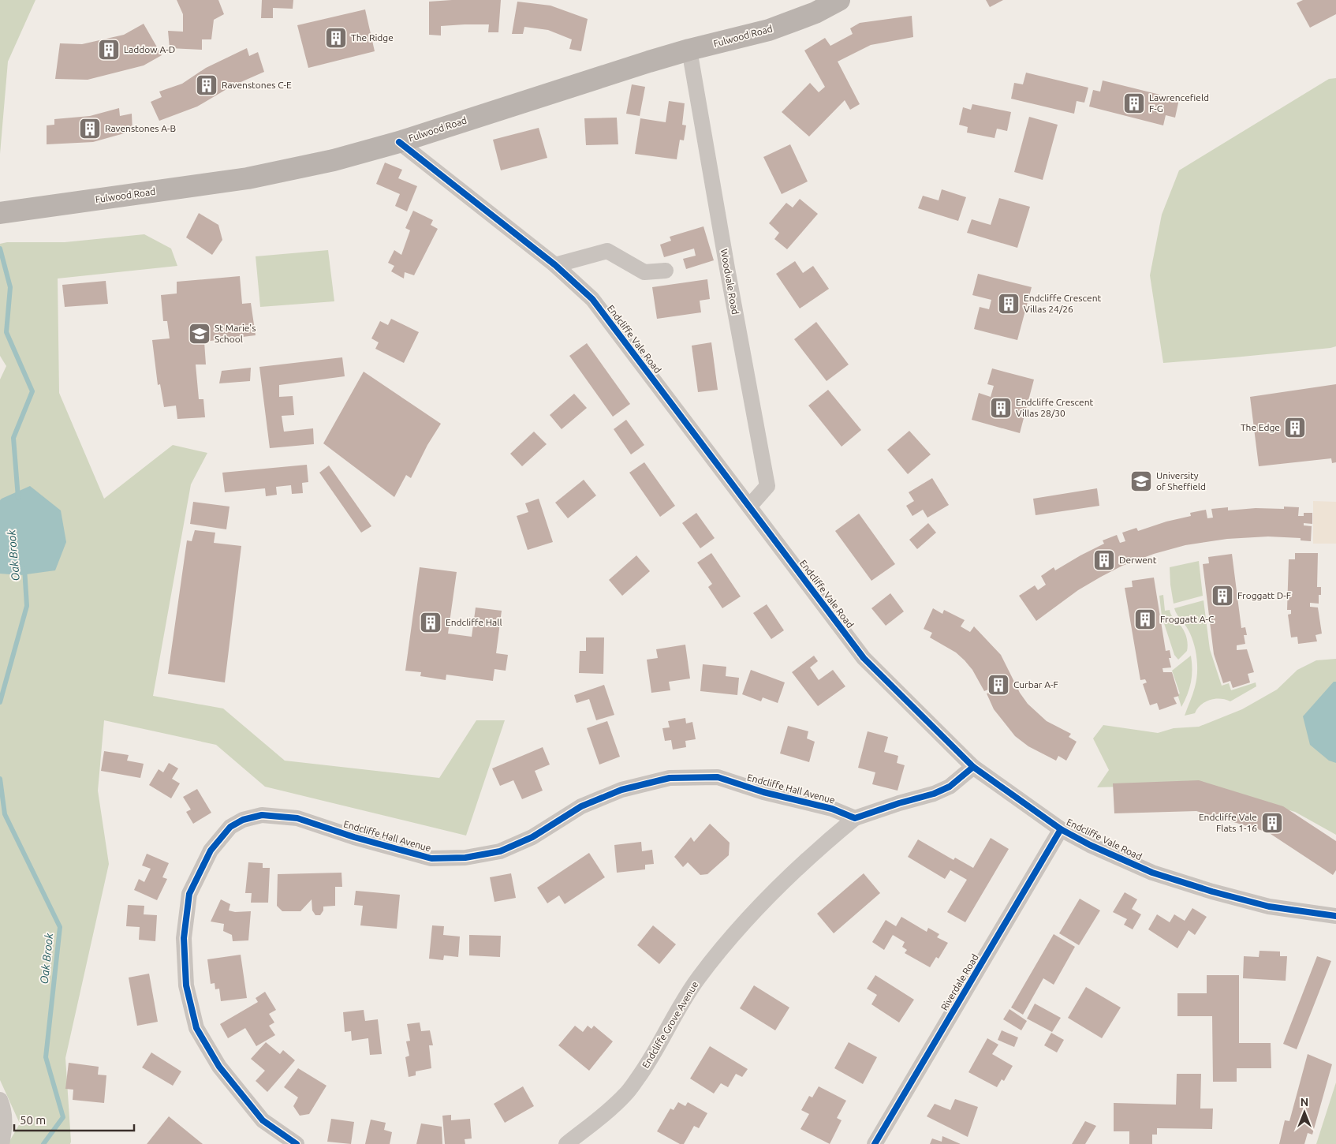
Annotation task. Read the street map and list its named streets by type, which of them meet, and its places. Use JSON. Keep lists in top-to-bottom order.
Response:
{
  "streets": {
    "street": [
      "Fulwood Road",
      "Woodvale Road",
      "Endcliffe Vale Road",
      "Endcliffe Hall Avenue",
      "Riverdale Road",
      "Endcliffe Grove Avenue"
    ]
  },
  "crossings": [
    ["Fulwood Road", "Woodvale Road"],
    ["Fulwood Road", "Endcliffe Vale Road"],
    ["Woodvale Road", "Endcliffe Vale Road"],
    ["Endcliffe Vale Road", "Riverdale Road"],
    ["Endcliffe Hall Avenue", "Endcliffe Grove Avenue"]
  ],
  "water": ["Oak Brook"],
  "places": {
    "building": [
      "The Ridge",
      "Laddow A-D",
      "Ravenstones C-E",
      "Lawrencefield F-G",
      "Ravenstones A-B",
      "Endcliffe Crescent Villas 24/26",
      "Endcliffe Crescent Villas 28/30",
      "The Edge",
      "Derwent",
      "Froggatt D-F",
      "Froggatt A-C",
      "Endcliffe Hall",
      "Curbar A-F",
      "Endcliffe Vale Flats 1-16"
    ],
    "school or university": ["St Marie's School", "University of Sheffield"]
  },
  "scale_bar": "50 m",
  "north": "top"
}
